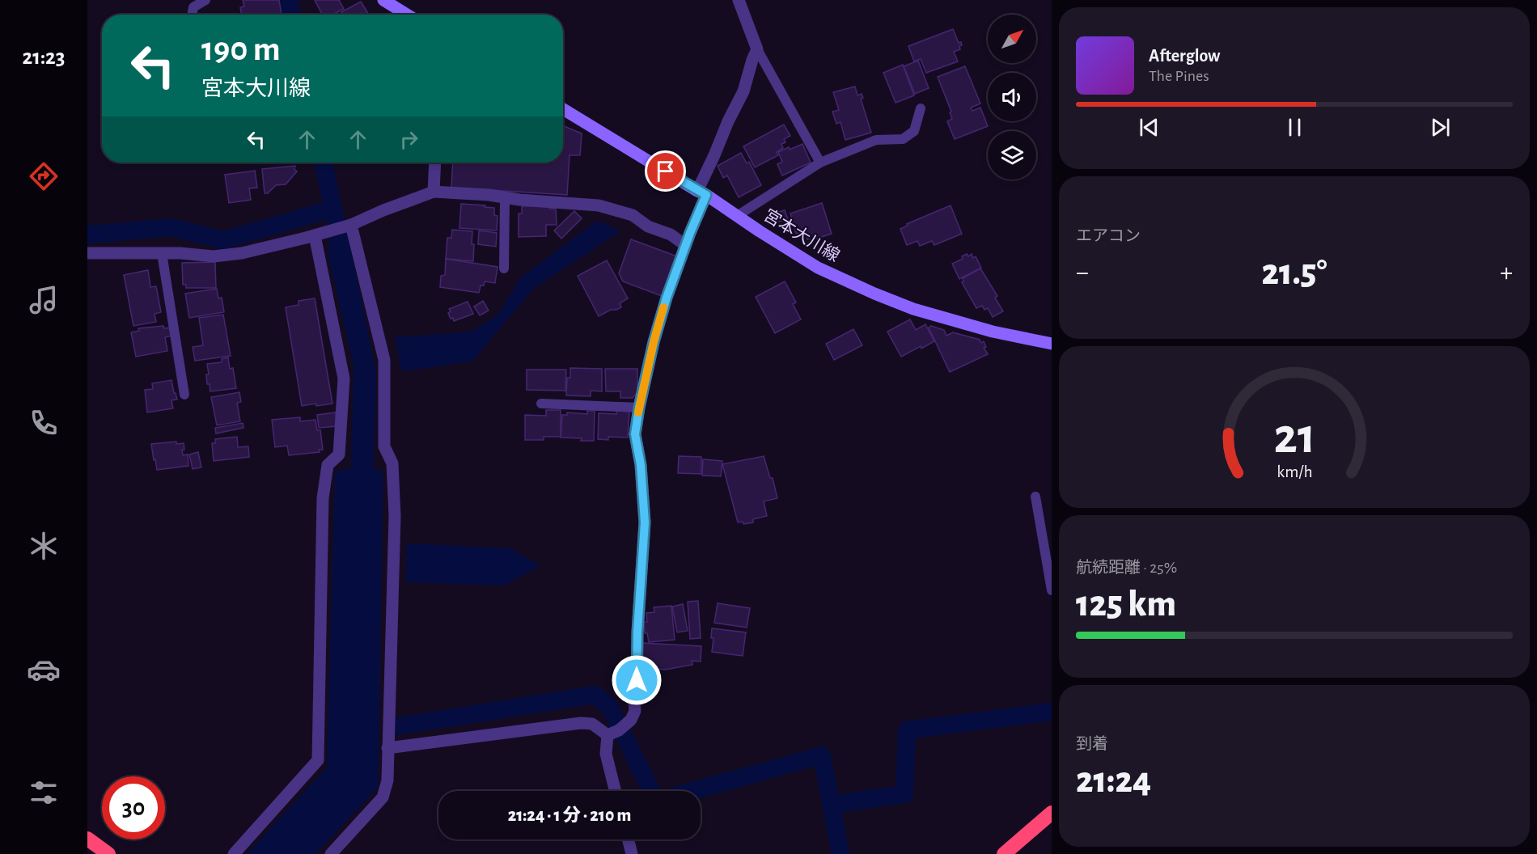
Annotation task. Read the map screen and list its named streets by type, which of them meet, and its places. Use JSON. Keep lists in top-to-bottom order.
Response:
{
  "streets": {
    "main road": ["宮本大川線"]
  },
  "north": "top right",
  "page": {
    "tabs": "21:23",
    "turn": ["190 m", "宮本大川線"],
    "song": ["Afterglow", "The Pines"],
    "tile": [
      "エアコン",
      ["航続距離 · 25%", "125 km"],
      ["到着", "21:24"]
    ],
    "heat": ["−", "21.5°", "+"],
    "limit": "30",
    "trip": "21:24 · 1 分 · 210 m",
    "gauge": ["21", "km/h"]
  }
}
